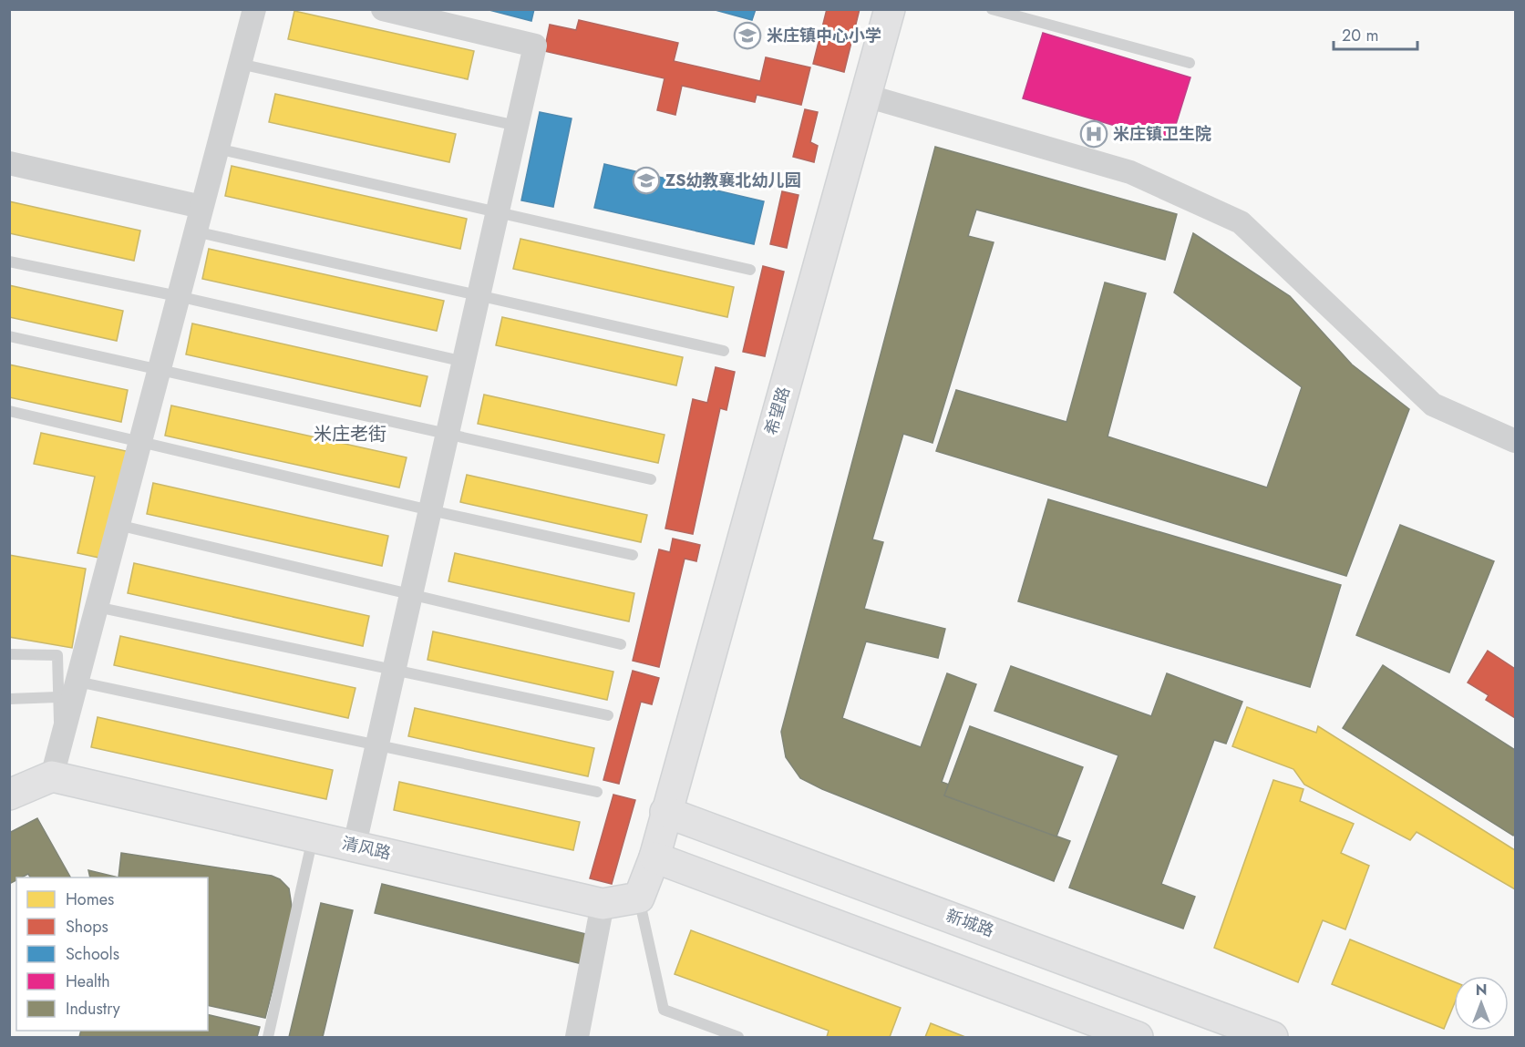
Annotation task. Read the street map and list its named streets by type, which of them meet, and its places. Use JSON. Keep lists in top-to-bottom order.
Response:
{
  "streets": {
    "main road": ["希望路", "清风路", "新城路"]
  },
  "crossings": [
    ["希望路", "新城路"]
  ],
  "districts": ["米庄老街"],
  "places": {
    "school or university": ["米庄镇中心小学", "ZS幼教襄北幼儿园"],
    "hospital": ["米庄镇卫生院"]
  },
  "legend": [
    "Homes",
    "Shops",
    "Schools",
    "Health",
    "Industry"
  ],
  "scale_bar": "20 m",
  "north": "top"
}
